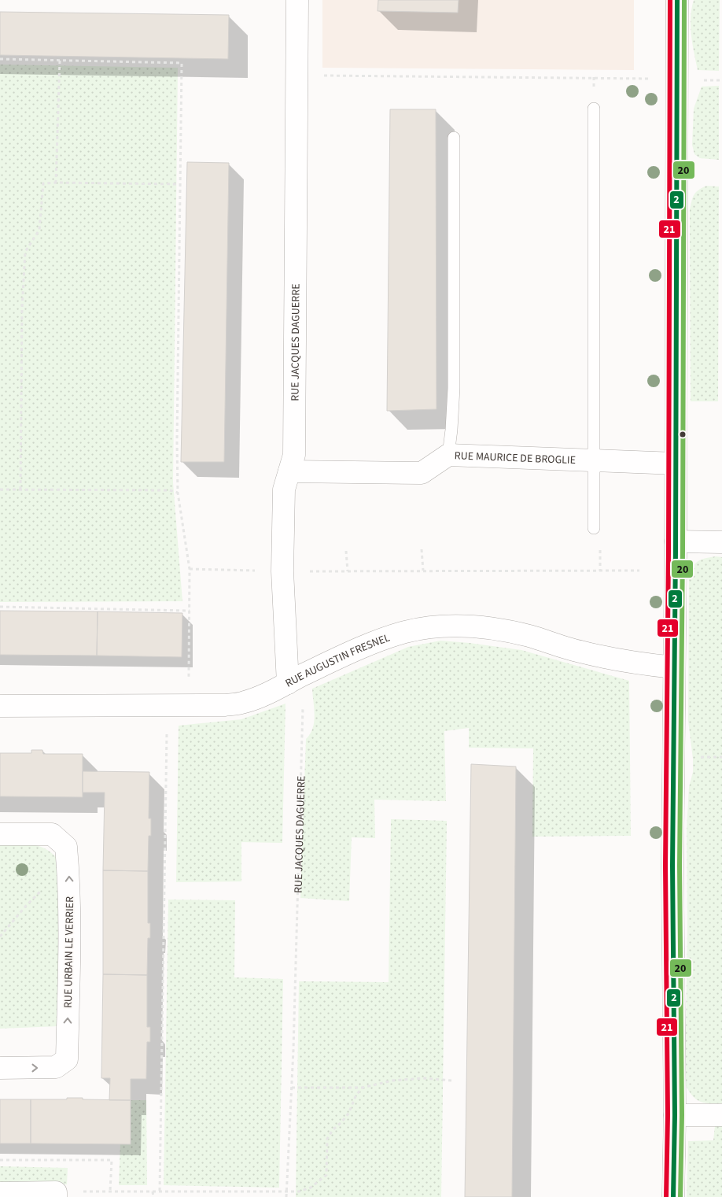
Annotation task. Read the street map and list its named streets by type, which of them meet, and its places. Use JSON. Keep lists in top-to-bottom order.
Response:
{
  "streets": {
    "street": [
      "RUE JACQUES DAGUERRE",
      "RUE MAURICE DE BROGLIE",
      "RUE AUGUSTIN FRESNEL",
      "RUE URBAIN LE VERRIER"
    ]
  },
  "crossings": [
    ["RUE JACQUES DAGUERRE", "RUE MAURICE DE BROGLIE"],
    ["RUE JACQUES DAGUERRE", "RUE AUGUSTIN FRESNEL"]
  ],
  "one_way": ["RUE URBAIN LE VERRIER"],
  "lines": ["transit line 2", "transit line 20", "transit line 21"]
}
